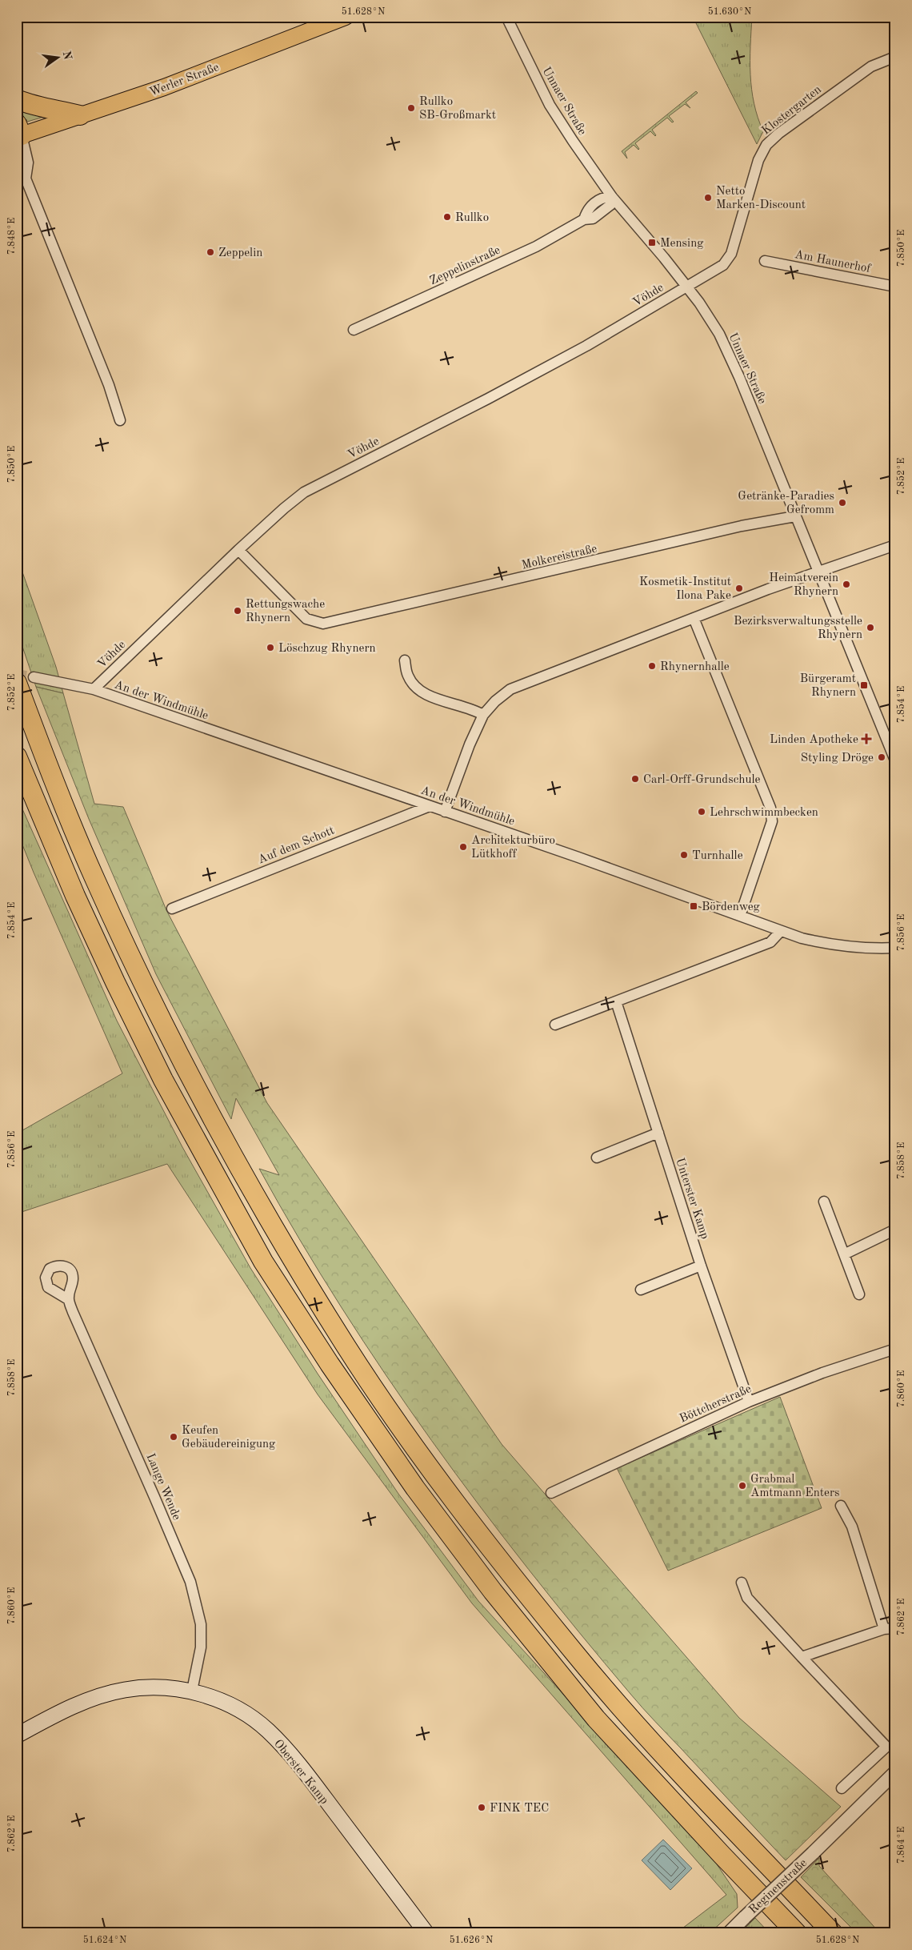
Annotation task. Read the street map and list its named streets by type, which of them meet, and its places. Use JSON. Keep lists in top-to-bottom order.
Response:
{
  "streets": {
    "main road": ["Werler Straße", "Oberster Kamp"],
    "street": [
      "Unnaer Straße",
      "Klostergarten",
      "Am Haunerhof",
      "Zeppelinstraße",
      "Vöhde",
      "Molkereistraße",
      "An der Windmühle",
      "Auf dem Schott",
      "Unterster Kamp",
      "Böttcherstraße",
      "Lange Wende",
      "Reginenstraße"
    ]
  },
  "crossings": [
    ["Unnaer Straße", "Klostergarten"],
    ["Unnaer Straße", "Zeppelinstraße"],
    ["Unnaer Straße", "Vöhde"],
    ["Unnaer Straße", "Molkereistraße"],
    ["Klostergarten", "Vöhde"],
    ["Vöhde", "Molkereistraße"],
    ["Vöhde", "An der Windmühle"],
    ["An der Windmühle", "Auf dem Schott"],
    ["Unterster Kamp", "Böttcherstraße"],
    ["Lange Wende", "Oberster Kamp"]
  ],
  "places": {
    "other": [
      "Rullko SB-Großmarkt",
      "Netto Marken-Discount",
      "Rullko",
      "Zeppelin",
      "Getränke-Paradies Gefromm",
      "Heimatverein Rhynern",
      "Kosmetik-Institut Ilona Pake",
      "Rettungswache Rhynern",
      "Bezirksverwaltungsstelle Rhynern",
      "Löschzug Rhynern",
      "Rhynernhalle",
      "Styling Dröge",
      "Carl-Orff-Grundschule",
      "Lehrschwimmbecken",
      "Architekturbüro Lütkhoff",
      "Turnhalle",
      "Keufen Gebäudereinigung",
      "Grabmal Amtmann Enters",
      "FINK TEC"
    ],
    "transit": ["Mensing", "Bürgeramt Rhynern", "Bördenweg"],
    "health": ["Linden Apotheke"]
  },
  "north": "right",
  "coordinates": [
    "51.628°N",
    "51.630°N",
    "7.848°E",
    "7.850°E",
    "7.852°E",
    "7.854°E",
    "7.856°E",
    "7.858°E",
    "7.860°E",
    "7.862°E",
    "7.864°E",
    "51.624°N",
    "51.626°N"
  ]
}
